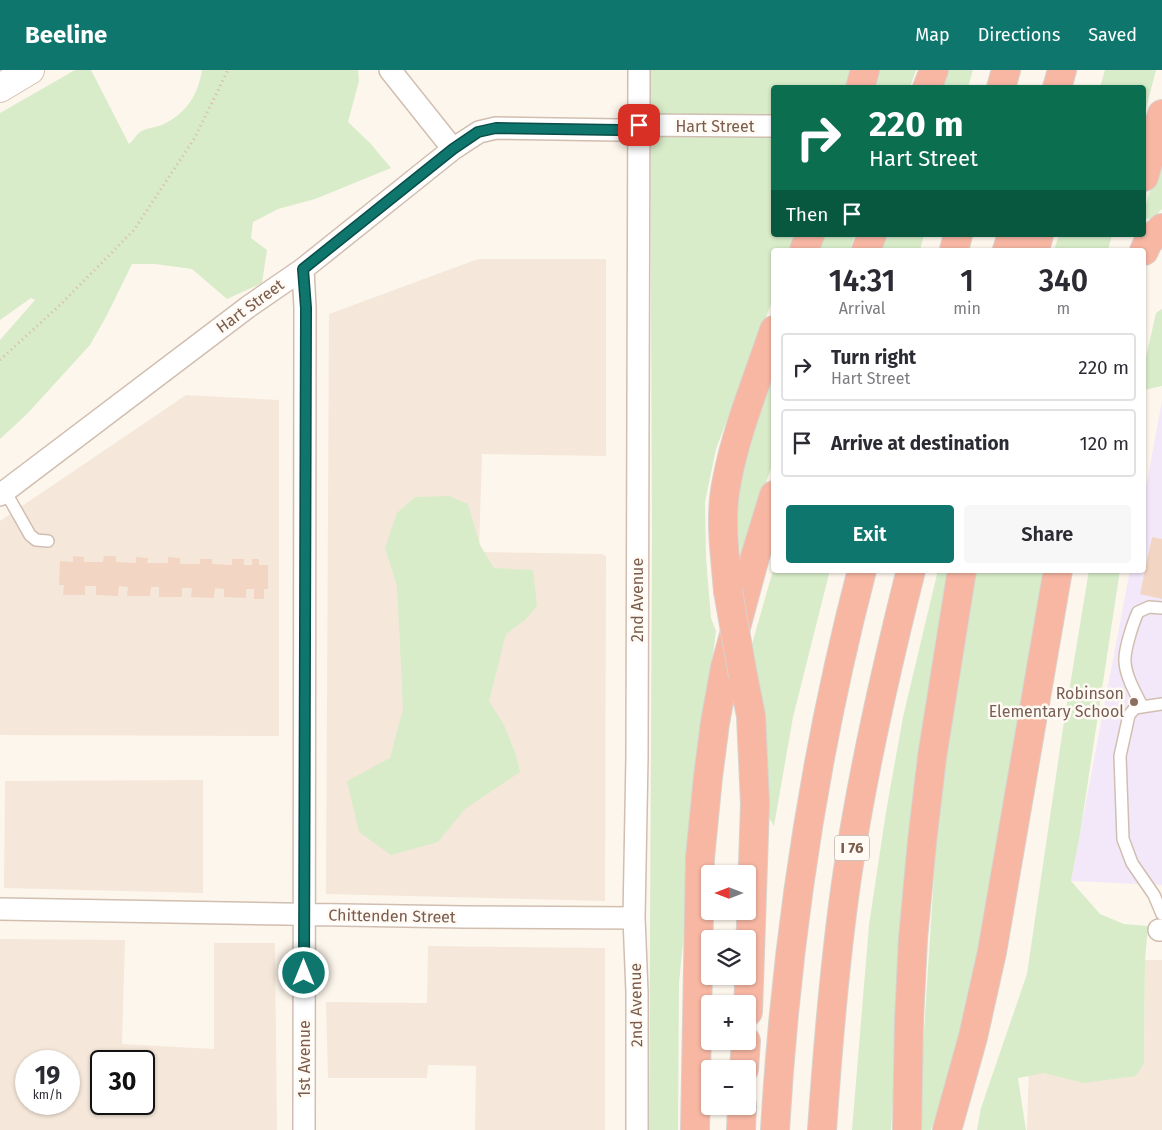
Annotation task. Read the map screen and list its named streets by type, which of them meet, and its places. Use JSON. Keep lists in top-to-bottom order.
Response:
{
  "streets": {
    "highway": ["I 76"],
    "street": [
      "Hart Street",
      "2nd Avenue",
      "Chittenden Street",
      "1st Avenue"
    ]
  },
  "crossings": [
    ["Hart Street", "2nd Avenue"],
    ["Hart Street", "1st Avenue"],
    ["2nd Avenue", "Chittenden Street"],
    ["Chittenden Street", "1st Avenue"]
  ],
  "places": ["Robinson Elementary School"],
  "north": "left",
  "page": {
    "header": "Beeline",
    "nav": ["Map", "Directions", "Saved"],
    "turn": ["220 m", "Hart Street"],
    "then": "Then",
    "eta": [
      "14:31",
      "Arrival",
      "1",
      "min",
      "340",
      "m"
    ],
    "list": [
      {
        "name": "Turn right",
        "note": "Hart Street",
        "value": "220 m"
      },
      {
        "name": "Arrive at destination",
        "value": "120 m"
      }
    ],
    "buttons": ["Exit", "Share"],
    "map_buttons": ["+", "−"],
    "speed": "19 km/h",
    "limit": "30"
  }
}
